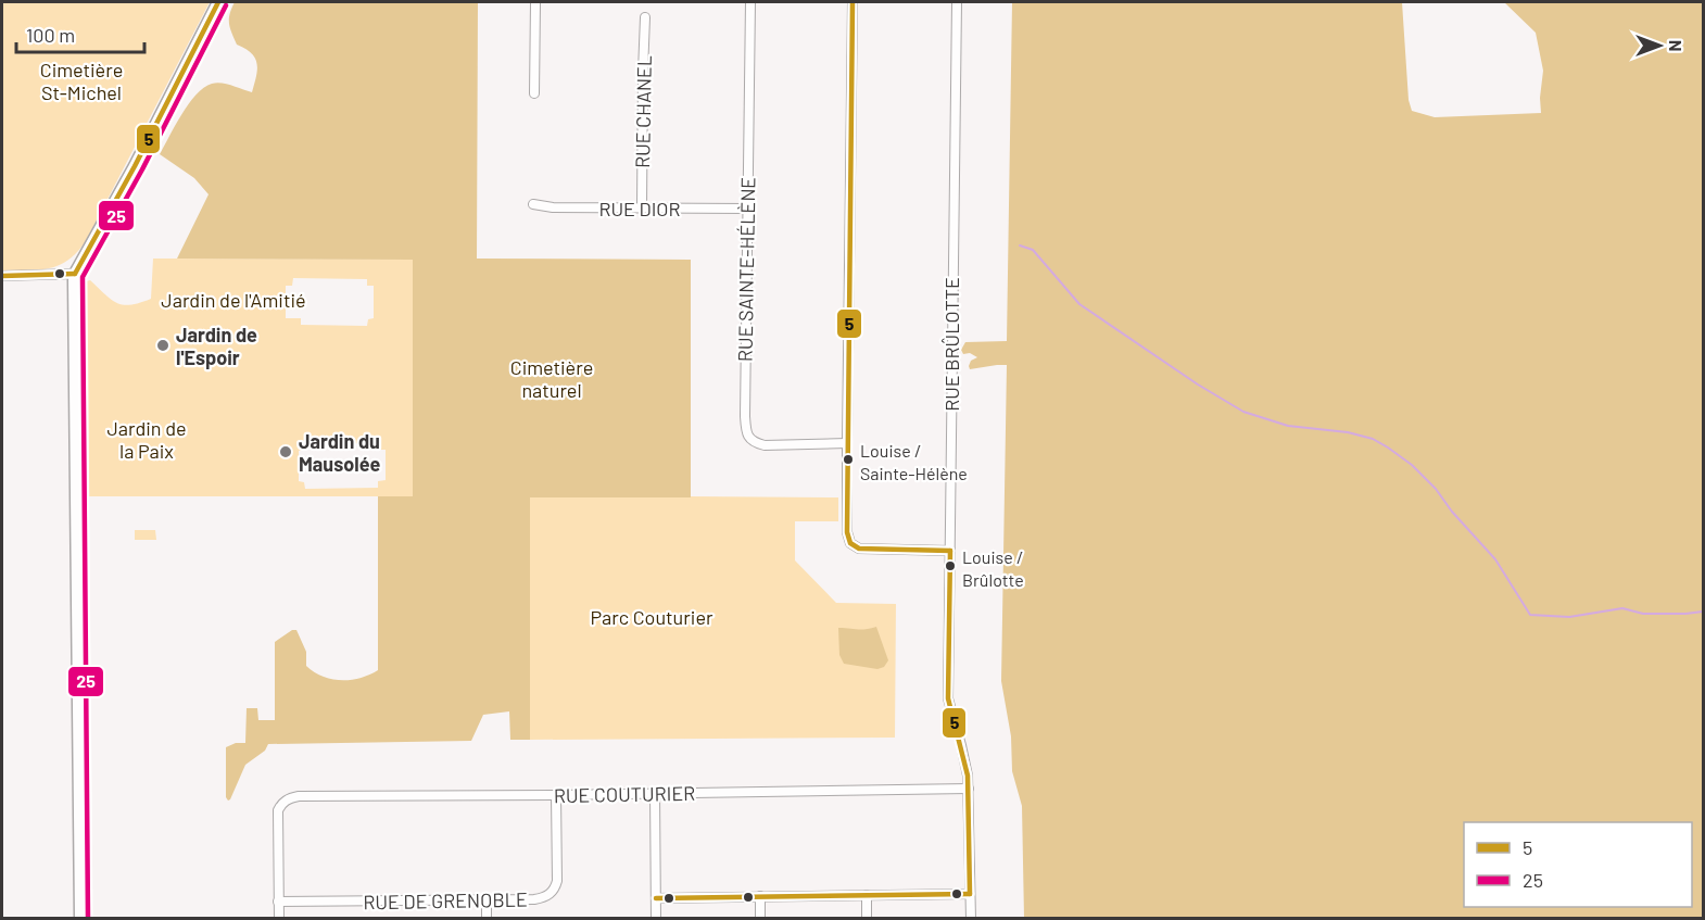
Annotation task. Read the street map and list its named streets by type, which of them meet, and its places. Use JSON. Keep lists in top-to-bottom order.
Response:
{
  "streets": {
    "street": [
      "RUE CHANEL",
      "RUE DIOR",
      "RUE SAINTE-HÉLÈNE",
      "RUE BRÛLOTTE",
      "RUE COUTURIER",
      "RUE DE GRENOBLE"
    ]
  },
  "crossings": [
    ["RUE CHANEL", "RUE DIOR"],
    ["RUE DIOR", "RUE SAINTE-HÉLÈNE"],
    ["RUE BRÛLOTTE", "RUE COUTURIER"],
    ["RUE COUTURIER", "RUE DE GRENOBLE"]
  ],
  "parks": [
    "Cimetière St-Michel",
    "Jardin de l'Amitié",
    "Cimetière naturel",
    "Jardin de la Paix",
    "Parc Couturier"
  ],
  "places": [
    "Jardin de l'Espoir",
    "Jardin du Mausolée",
    "Louise / Sainte-Hélène",
    "Louise / Brûlotte"
  ],
  "lines": ["transit line 5", "transit line 25"],
  "legend": ["5", "25"],
  "scale_bar": "100 m",
  "north": "right"
}
